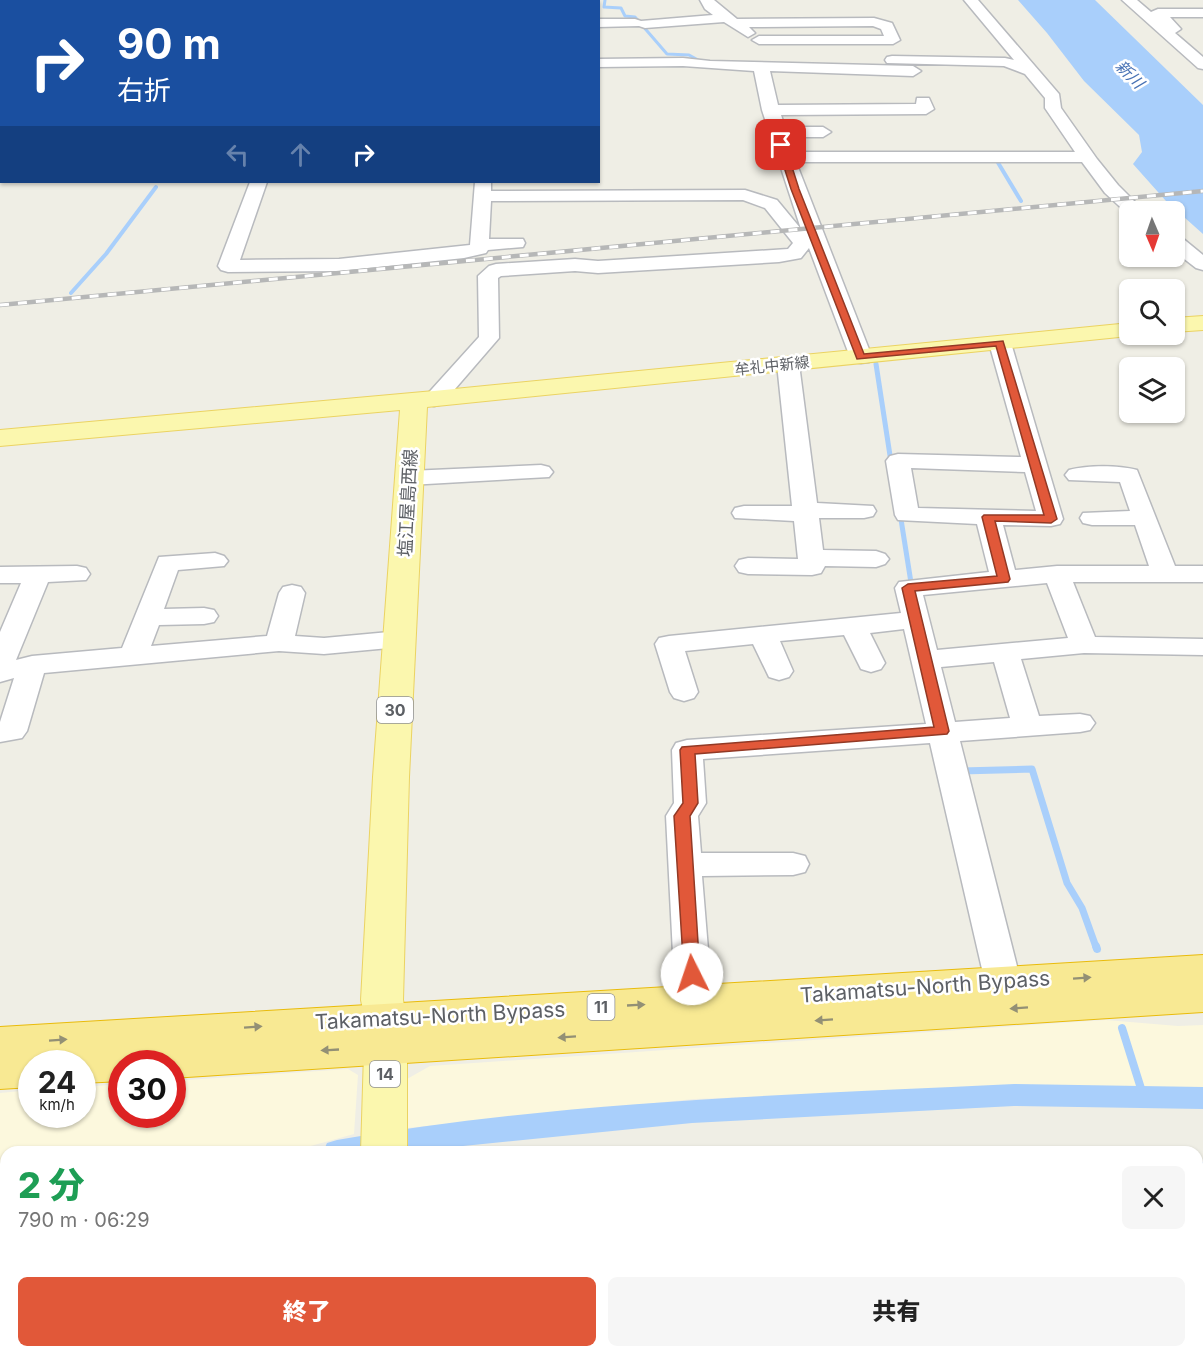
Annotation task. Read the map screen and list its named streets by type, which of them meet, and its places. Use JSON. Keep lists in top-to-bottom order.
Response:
{
  "streets": {
    "highway": ["Takamatsu-North Bypass", "11"],
    "main road": [
      "牟礼中新線",
      "塩江屋島西線",
      "30",
      "14"
    ]
  },
  "crossings": [
    ["牟礼中新線", "塩江屋島西線"],
    ["塩江屋島西線", "Takamatsu-North Bypass"],
    ["塩江屋島西線", "14"],
    ["Takamatsu-North Bypass", "14"]
  ],
  "water": ["新川"],
  "north": "bottom",
  "page": {
    "turn": ["90 m", "右折"],
    "speed": "24 km/h",
    "limit": "30",
    "heading": ["2 分", "790 m · 06:29"],
    "buttons": ["終了", "共有"]
  }
}
